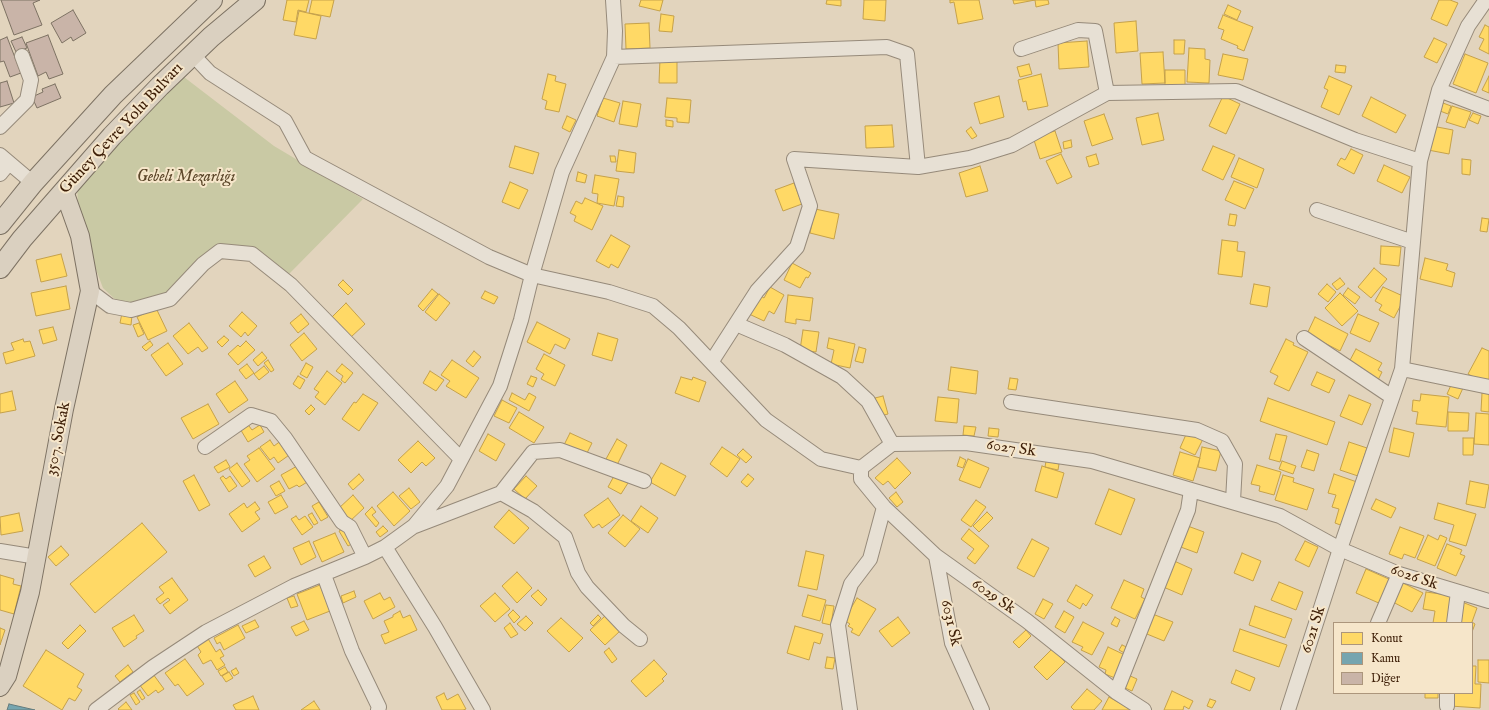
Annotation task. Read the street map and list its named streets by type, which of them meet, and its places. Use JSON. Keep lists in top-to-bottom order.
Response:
{
  "streets": {
    "highway": ["Güney Çevre Yolu Bulvarı"],
    "main road": ["3507. Sokak"],
    "street": [
      "6027 Sk",
      "6026 Sk",
      "6029 Sk",
      "6031 Sk",
      "6021 Sk"
    ]
  },
  "crossings": [
    ["Güney Çevre Yolu Bulvarı", "3507. Sokak"],
    ["6027 Sk", "6026 Sk"],
    ["6027 Sk", "6021 Sk"],
    ["6026 Sk", "6021 Sk"],
    ["6029 Sk", "6031 Sk"]
  ],
  "parks": ["Gebeli Mezarlığı"],
  "legend": ["Konut", "Kamu", "Diğer"]
}
